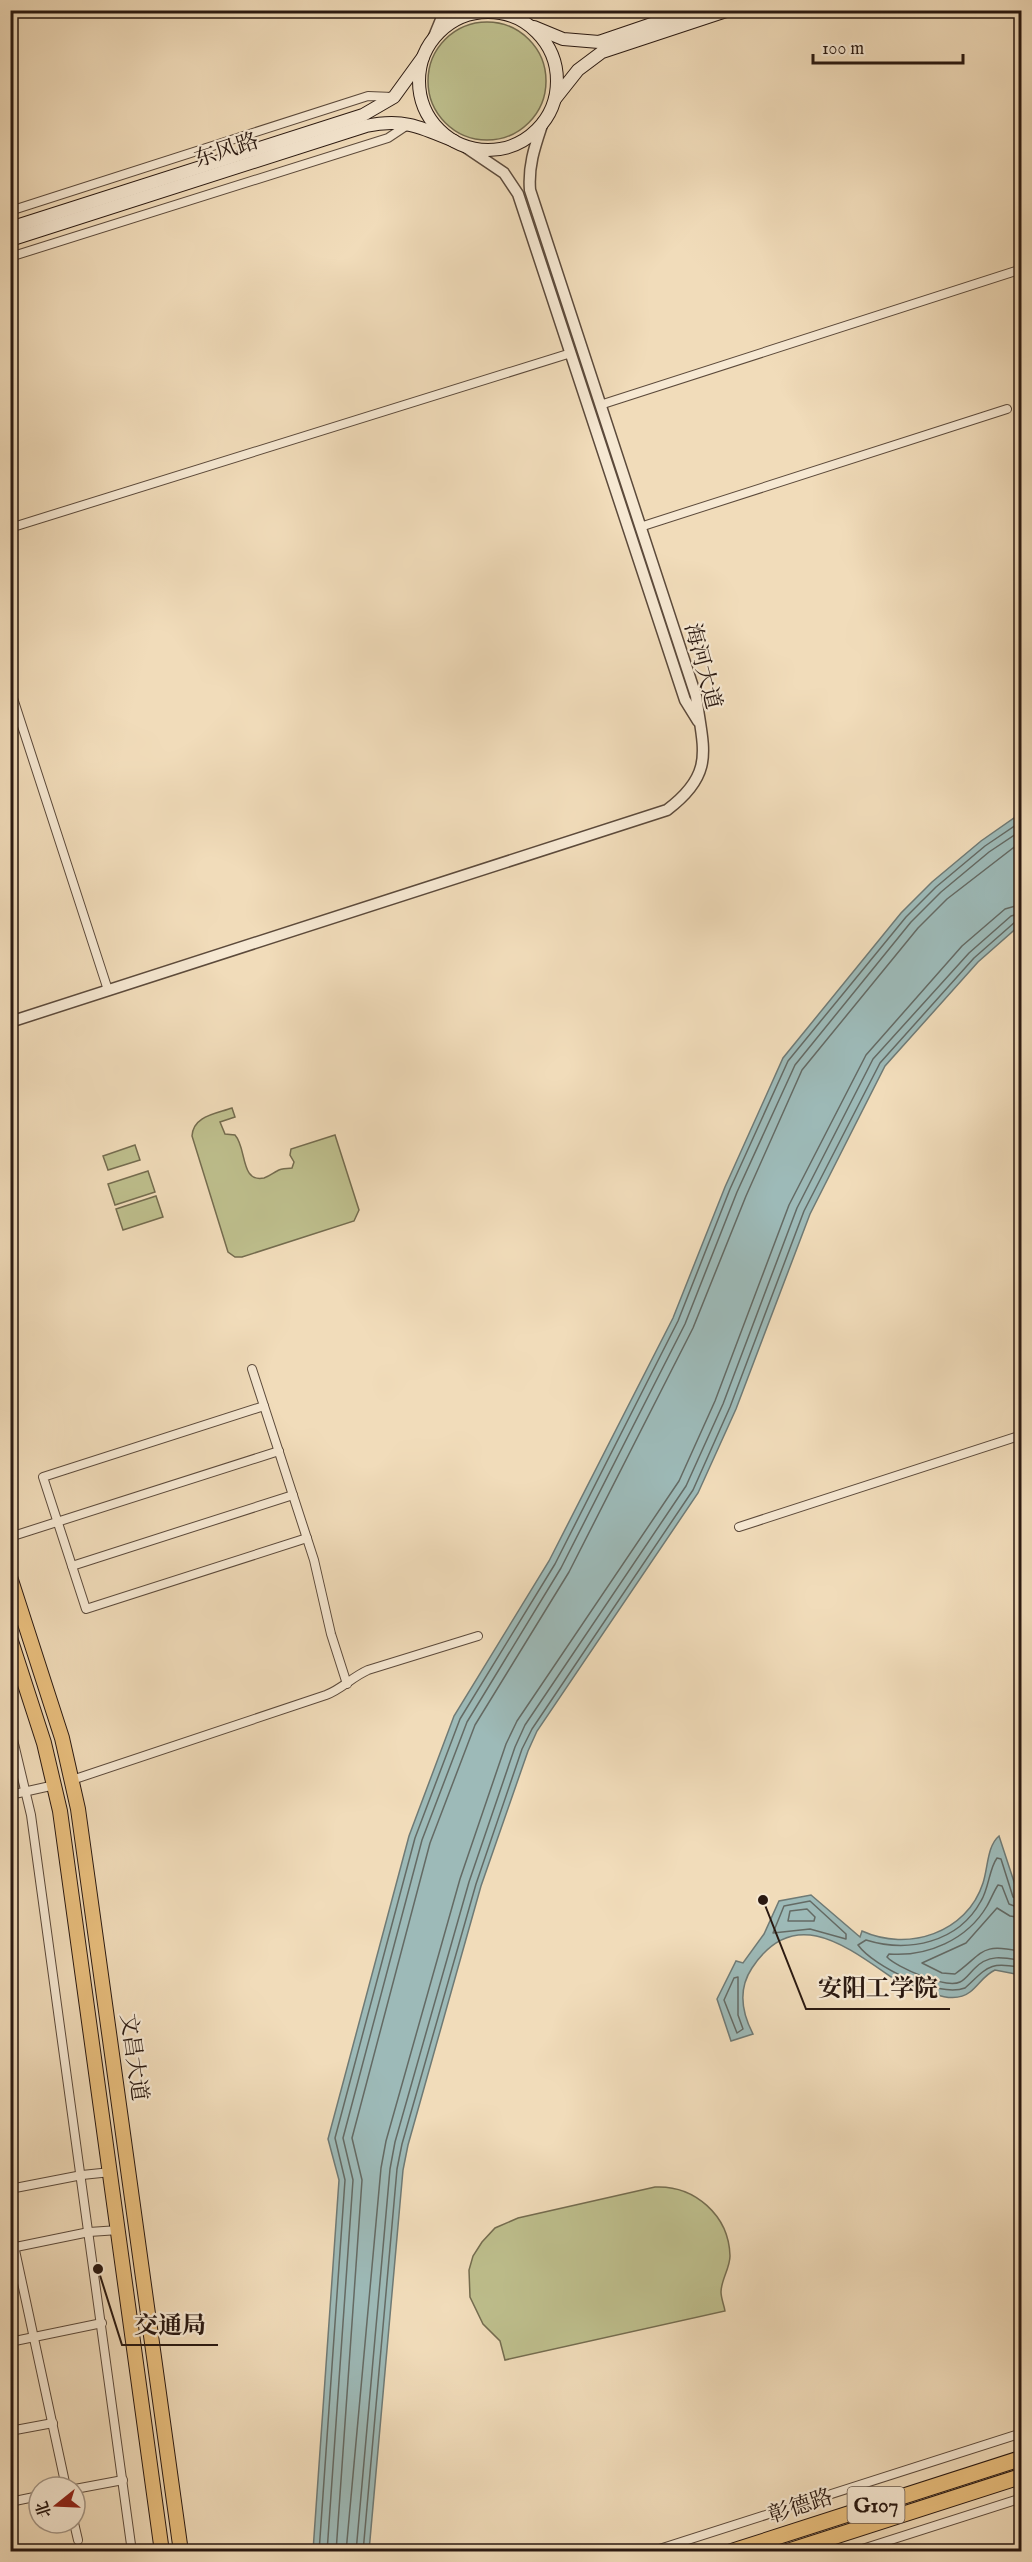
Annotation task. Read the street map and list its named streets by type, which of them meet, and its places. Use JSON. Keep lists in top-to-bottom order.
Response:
{
  "streets": {
    "highway": ["彰德路", "G107"],
    "main road": ["东风路", "文昌大道"],
    "street": ["海河大道"]
  },
  "crossings": [
    ["东风路", "海河大道"]
  ],
  "places": ["安阳工学院", "交通局"],
  "scale_bar": "100 m",
  "north": "left"
}
